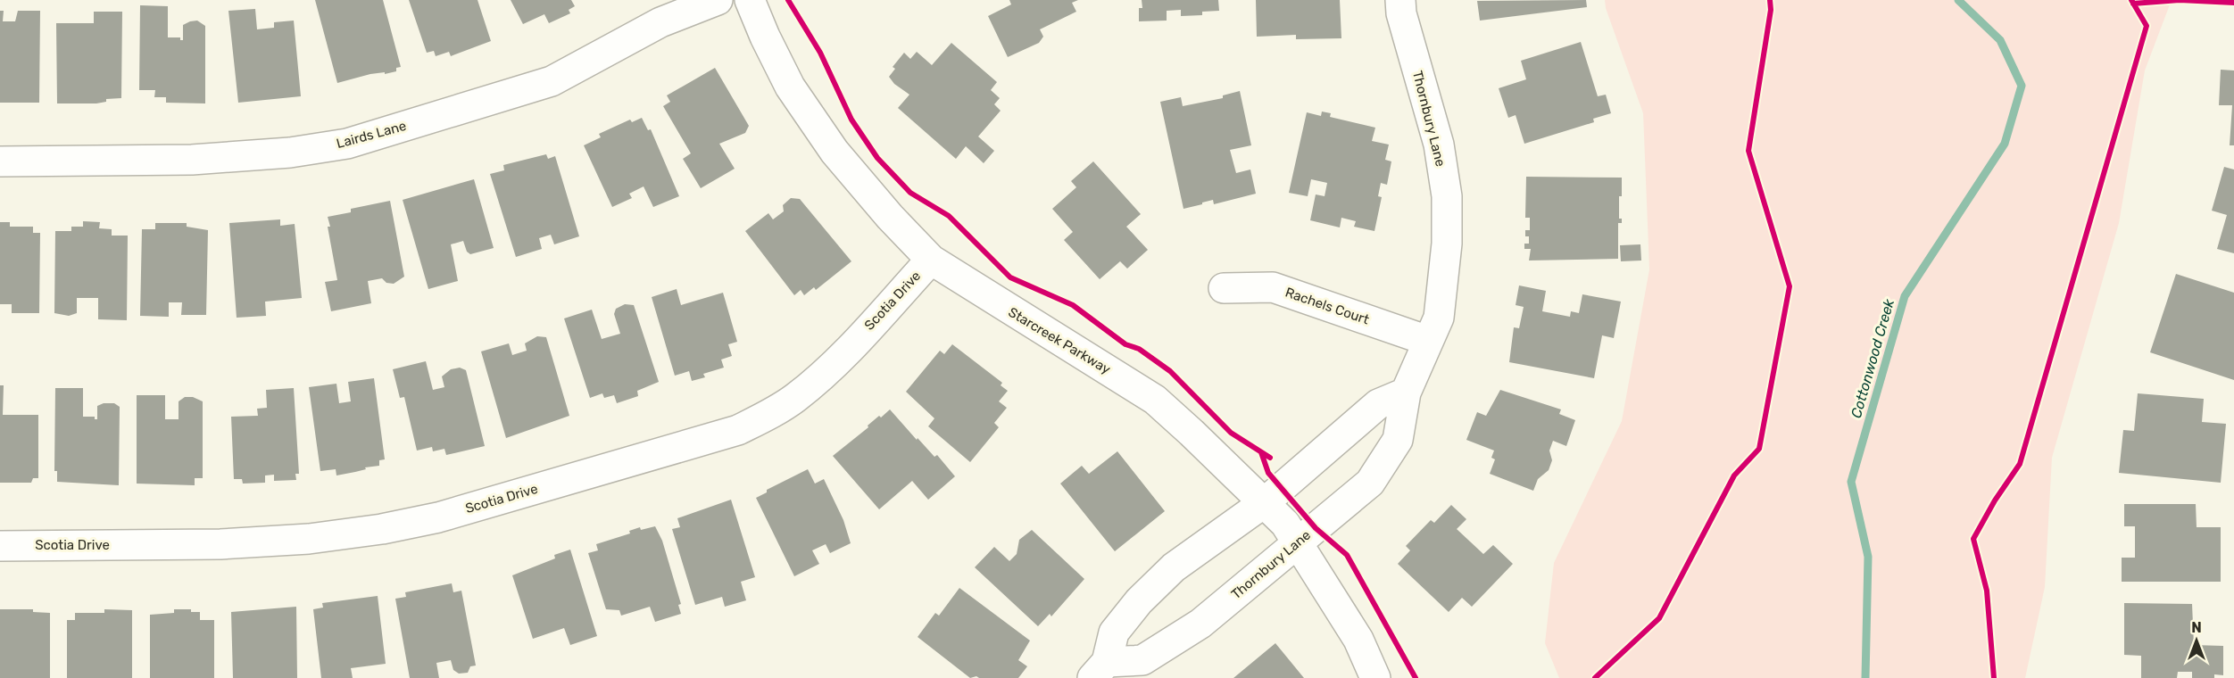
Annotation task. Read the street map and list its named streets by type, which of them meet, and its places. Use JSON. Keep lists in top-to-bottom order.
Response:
{
  "streets": {
    "street": [
      "Thornbury Lane",
      "Lairds Lane",
      "Scotia Drive",
      "Rachels Court",
      "Starcreek Parkway"
    ]
  },
  "crossings": [
    ["Thornbury Lane", "Rachels Court"],
    ["Thornbury Lane", "Starcreek Parkway"],
    ["Scotia Drive", "Starcreek Parkway"]
  ],
  "water": ["Cottonwood Creek"],
  "north": "top"
}
